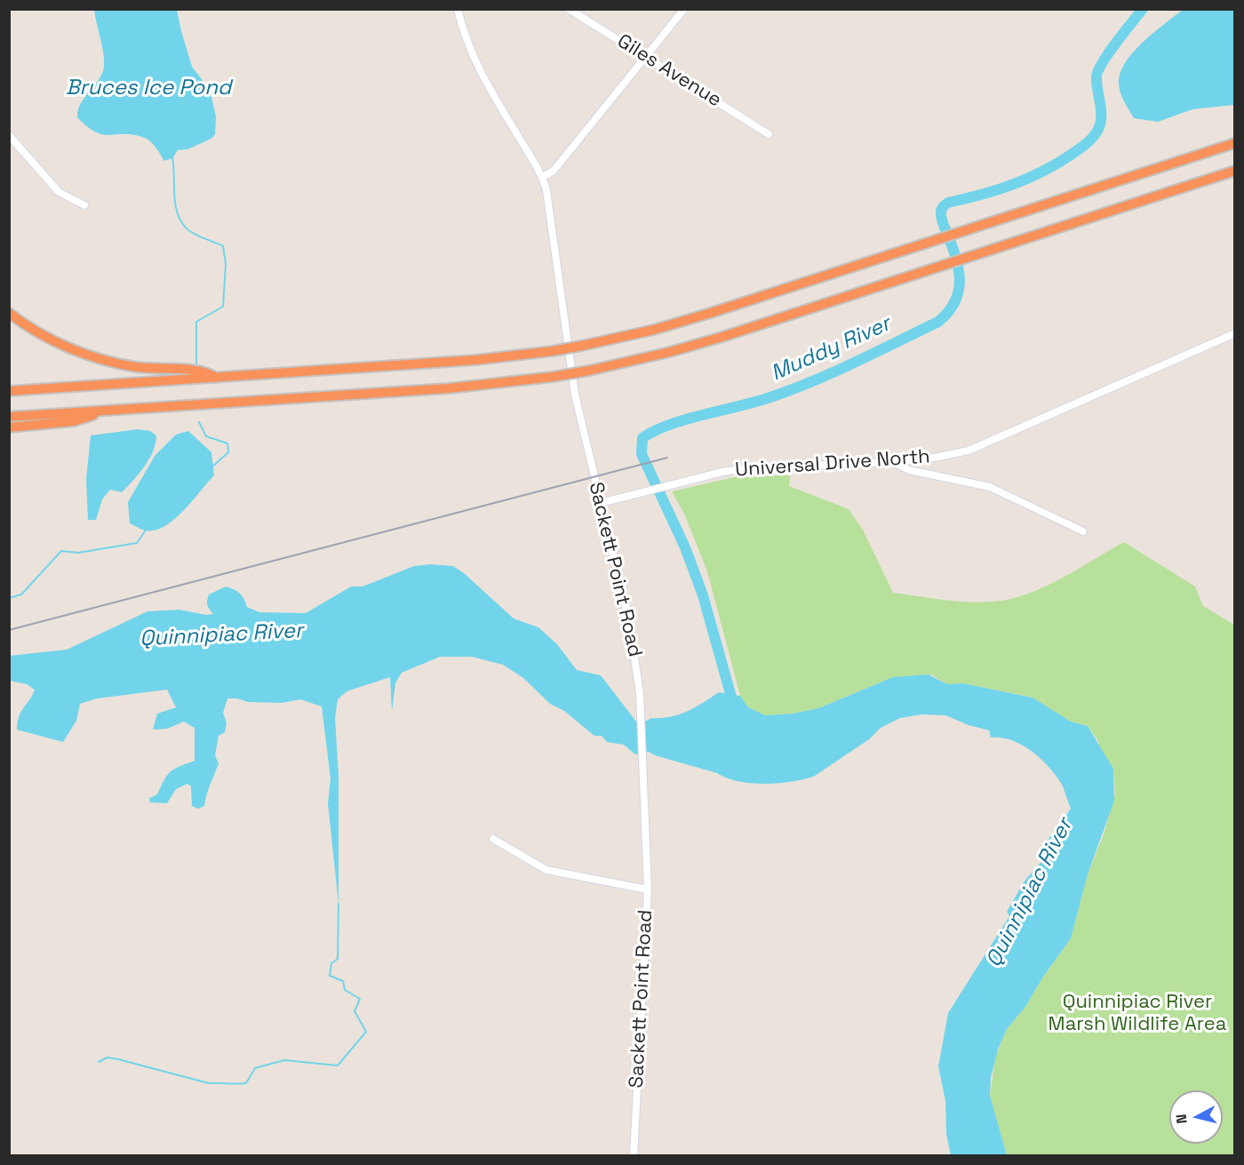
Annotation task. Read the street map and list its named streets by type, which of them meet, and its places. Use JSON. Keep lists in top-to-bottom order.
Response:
{
  "streets": {
    "street": ["Giles Avenue", "Universal Drive North", "Sackett Point Road"]
  },
  "crossings": [
    ["Universal Drive North", "Sackett Point Road"]
  ],
  "water": ["Bruces Ice Pond", "Muddy River", "Quinnipiac River"],
  "parks": ["Quinnipiac River Marsh Wildlife Area"],
  "north": "left"
}
